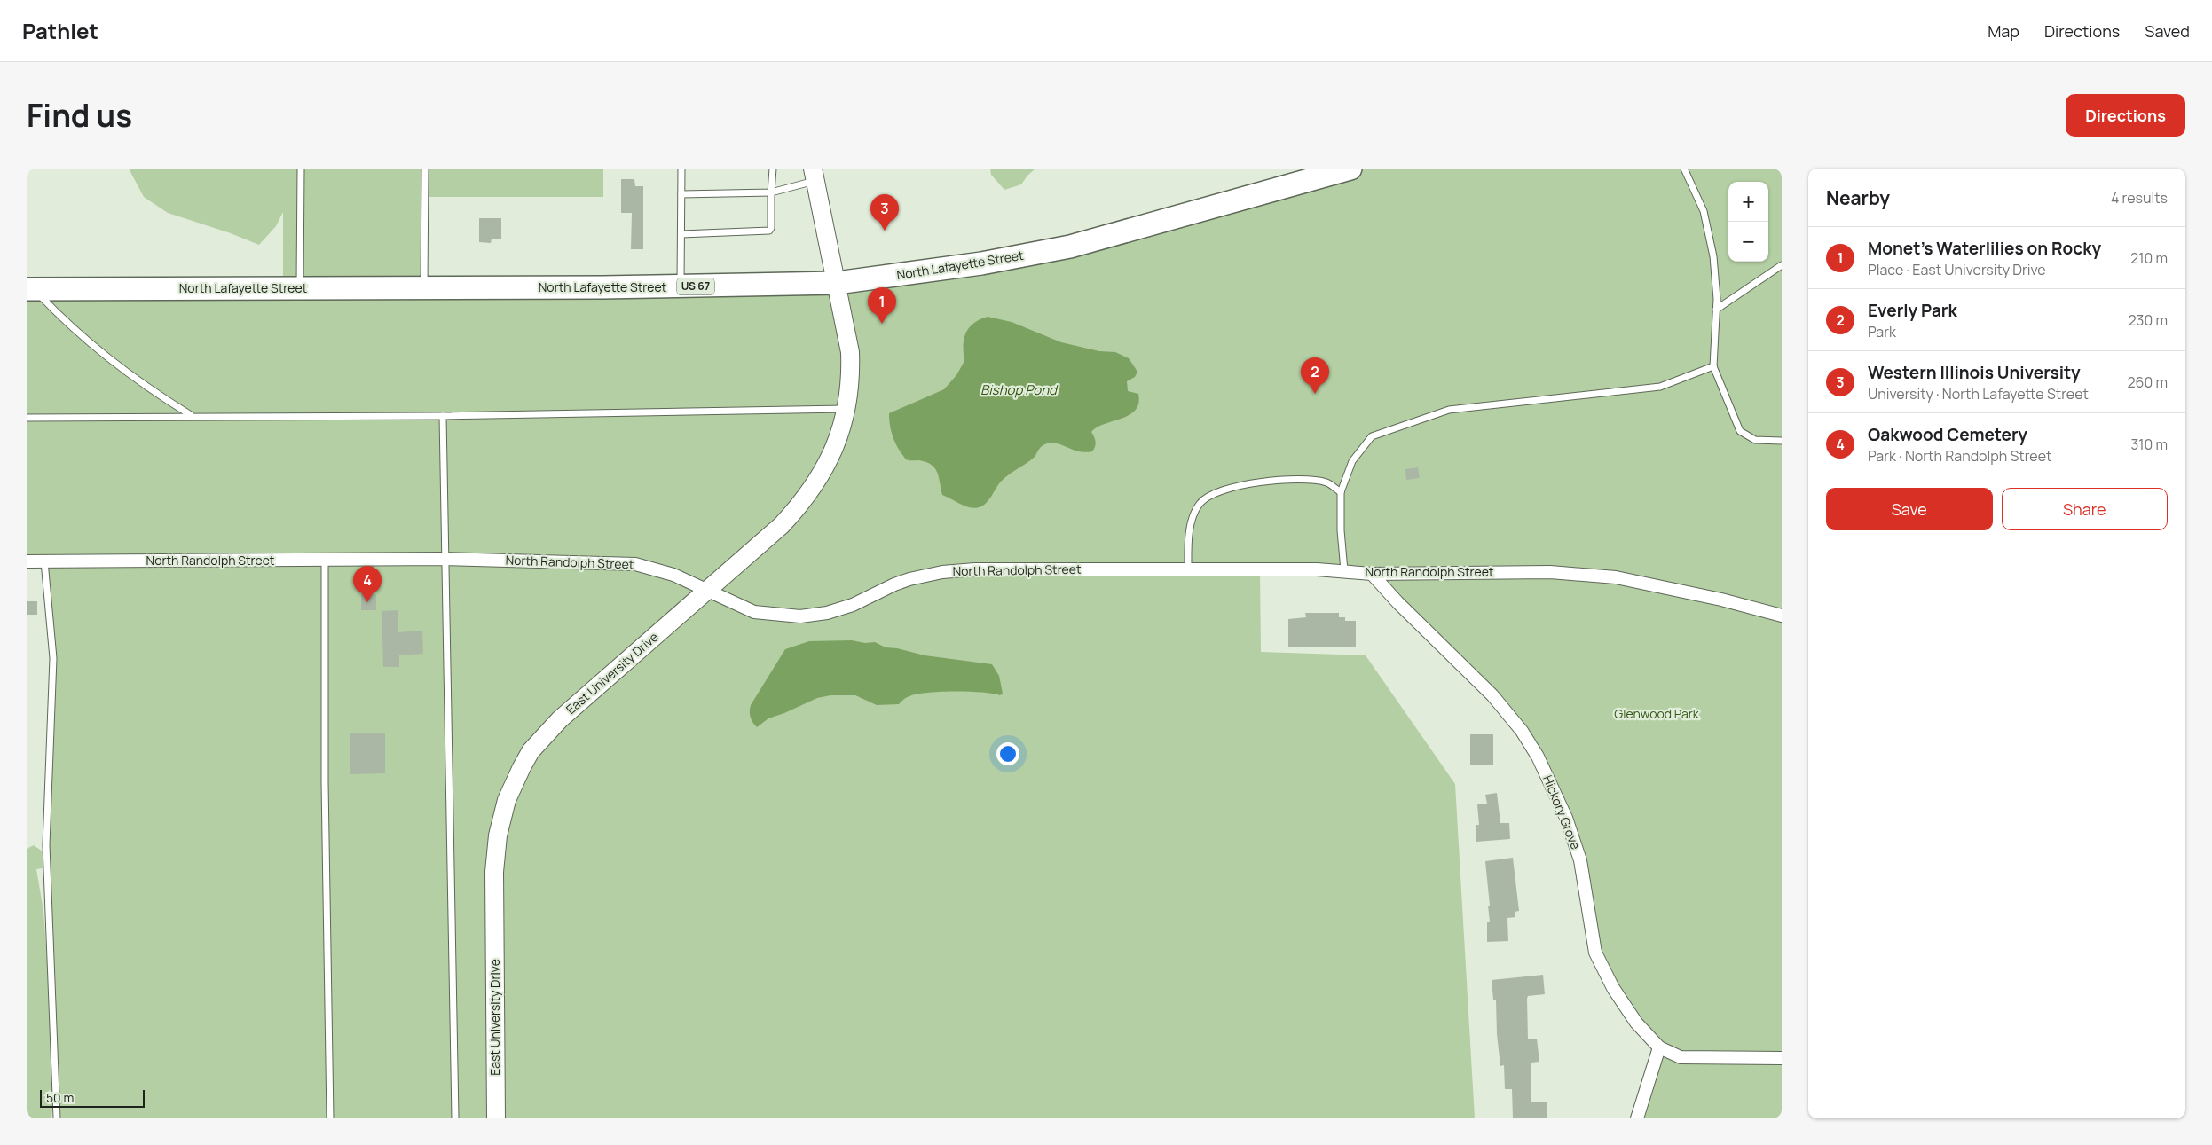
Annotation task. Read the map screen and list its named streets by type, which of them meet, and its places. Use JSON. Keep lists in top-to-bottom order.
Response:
{
  "streets": {
    "highway": ["North Lafayette Street", "US 67"],
    "main road": ["East University Drive"],
    "street": ["North Randolph Street", "Hickory Grove"]
  },
  "crossings": [
    ["North Lafayette Street", "East University Drive"],
    ["North Randolph Street", "East University Drive"],
    ["North Randolph Street", "Hickory Grove"]
  ],
  "water": ["Bishop Pond"],
  "parks": ["Glenwood Park"],
  "scale_bar": "50 m",
  "page": {
    "header": "Pathlet",
    "nav": ["Map", "Directions", "Saved"],
    "title": "Find us",
    "buttons": [
      "Directions",
      ["Save", "Share"]
    ],
    "heading": ["Nearby", "4 results"],
    "map_buttons": ["+", "−"],
    "pins": [
      "3",
      "1",
      "2",
      "4"
    ],
    "list": [
      {
        "mark": "1",
        "name": "Monet's Waterlilies on Rocky",
        "note": "Place · East University Drive",
        "value": "210 m"
      },
      {
        "mark": "2",
        "name": "Everly Park",
        "note": "Park",
        "value": "230 m"
      },
      {
        "mark": "3",
        "name": "Western Illinois University",
        "note": "University · North Lafayette Street",
        "value": "260 m"
      },
      {
        "mark": "4",
        "name": "Oakwood Cemetery",
        "note": "Park · North Randolph Street",
        "value": "310 m"
      }
    ],
    "scale": "50 m"
  }
}
